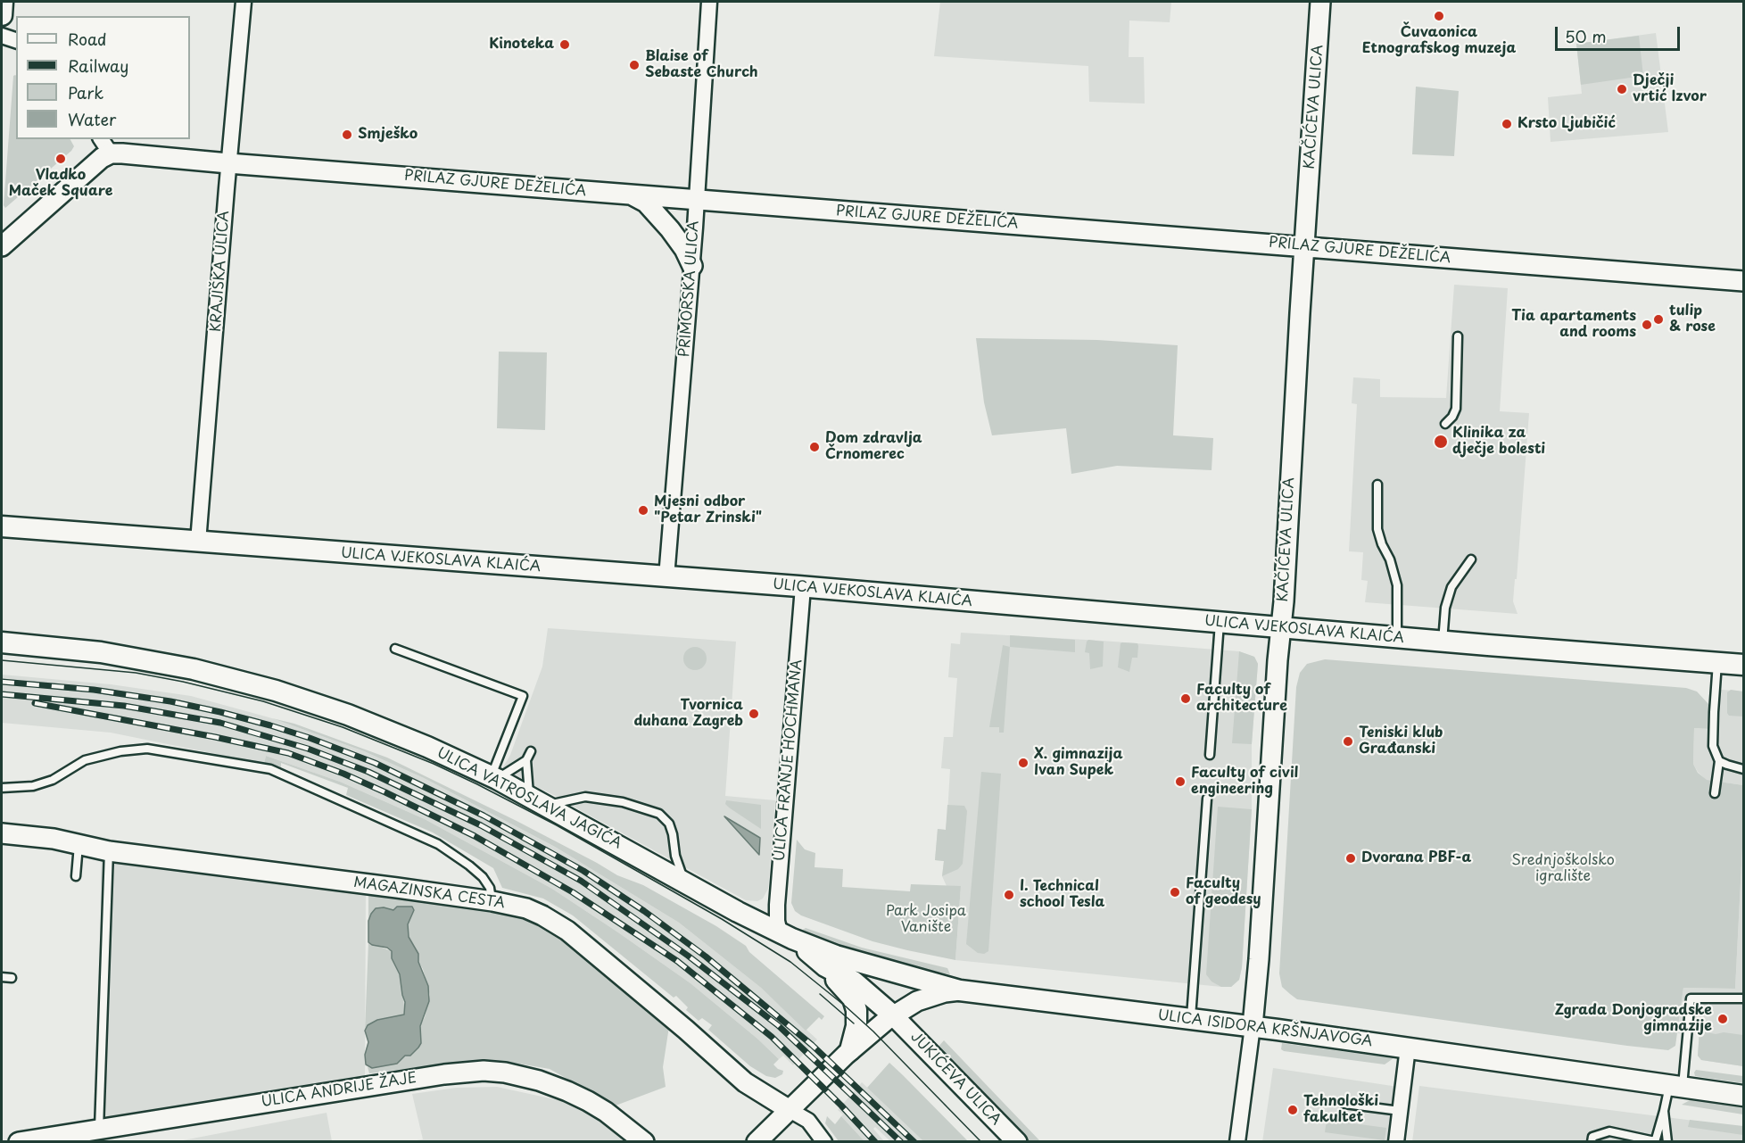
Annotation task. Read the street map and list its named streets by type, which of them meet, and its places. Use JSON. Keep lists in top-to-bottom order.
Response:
{
  "streets": {
    "main road": ["ULICA VJEKOSLAVA KLAIĆA", "ULICA VATROSLAVA JAGIĆA", "ULICA ISIDORA KRŠNJAVOGA"],
    "street": [
      "KAČIĆEVA ULICA",
      "PRILAZ GJURE DEŽELIĆA",
      "KRAJIŠKA ULICA",
      "PRIMORSKA ULICA",
      "ULICA FRANJE HOCHMANA",
      "MAGAZINSKA CESTA",
      "JUKIĆEVA ULICA",
      "ULICA ANDRIJE ŽAJE"
    ]
  },
  "crossings": [
    ["KAČIĆEVA ULICA", "PRILAZ GJURE DEŽELIĆA"],
    ["KAČIĆEVA ULICA", "ULICA VJEKOSLAVA KLAIĆA"],
    ["KAČIĆEVA ULICA", "ULICA ISIDORA KRŠNJAVOGA"],
    ["PRILAZ GJURE DEŽELIĆA", "KRAJIŠKA ULICA"],
    ["PRILAZ GJURE DEŽELIĆA", "PRIMORSKA ULICA"],
    ["KRAJIŠKA ULICA", "ULICA VJEKOSLAVA KLAIĆA"],
    ["PRIMORSKA ULICA", "ULICA VJEKOSLAVA KLAIĆA"],
    ["ULICA VJEKOSLAVA KLAIĆA", "ULICA FRANJE HOCHMANA"],
    ["ULICA FRANJE HOCHMANA", "ULICA VATROSLAVA JAGIĆA"],
    ["ULICA FRANJE HOCHMANA", "ULICA ISIDORA KRŠNJAVOGA"],
    ["ULICA VATROSLAVA JAGIĆA", "ULICA ISIDORA KRŠNJAVOGA"]
  ],
  "parks": ["Srednjoškolsko igralište", "Park Josipa Vanište"],
  "places": [
    "Čuvaonica Etnografskog muzeja",
    "Kinoteka",
    "Blaise of Sebaste Church",
    "Dječji vrtić Izvor",
    "Krsto Ljubičić",
    "Smješko",
    "Vladko Maček Square",
    "tulip & rose",
    "Tia apartaments and rooms",
    "Klinika za dječje bolesti",
    "Dom zdravlja Črnomerec",
    "Mjesni odbor \"Petar Zrinski\"",
    "Faculty of architecture",
    "Tvornica duhana Zagreb",
    "Teniski klub Građanski",
    "X. gimnazija Ivan Supek",
    "Faculty of civil engineering",
    "Dvorana PBF-a",
    "Faculty of geodesy",
    "I. Technical school Tesla",
    "Zgrada Donjogradske gimnazije",
    "Tehnološki fakultet"
  ],
  "legend": [
    "Road",
    "Railway",
    "Park",
    "Water"
  ],
  "scale_bar": "50 m"
}
